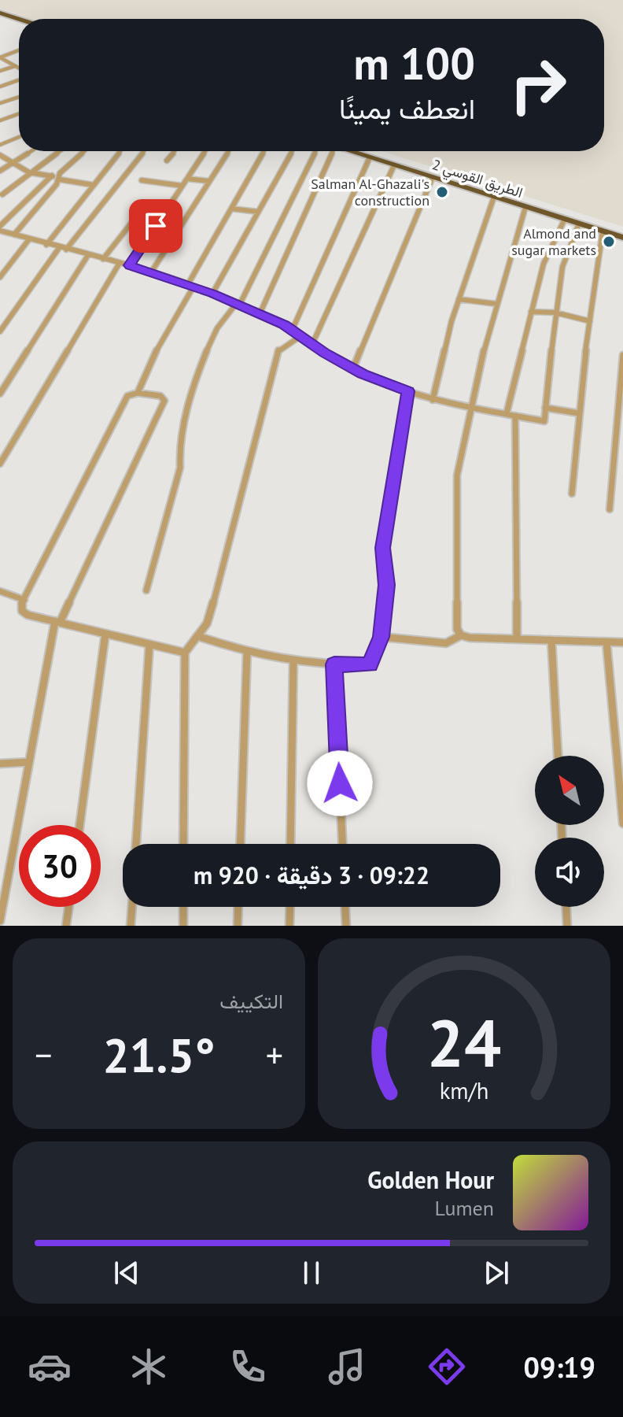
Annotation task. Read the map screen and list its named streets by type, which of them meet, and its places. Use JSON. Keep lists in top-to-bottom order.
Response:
{
  "streets": {
    "highway": ["الطريق القوسي 2"]
  },
  "places": ["Salman Al-Ghazali's construction", "Almond and sugar markets"],
  "north": "top left",
  "page": {
    "turn": ["100 m", "انعطف يمينًا"],
    "limit": "30",
    "trip": "09:22 · 3 دقيقة · 920 m",
    "tile": "التكييف",
    "heat": ["−", "21.5°", "+"],
    "song": ["Golden Hour", "Lumen"],
    "tabs": "09:19",
    "gauge": ["24", "km/h"]
  }
}
